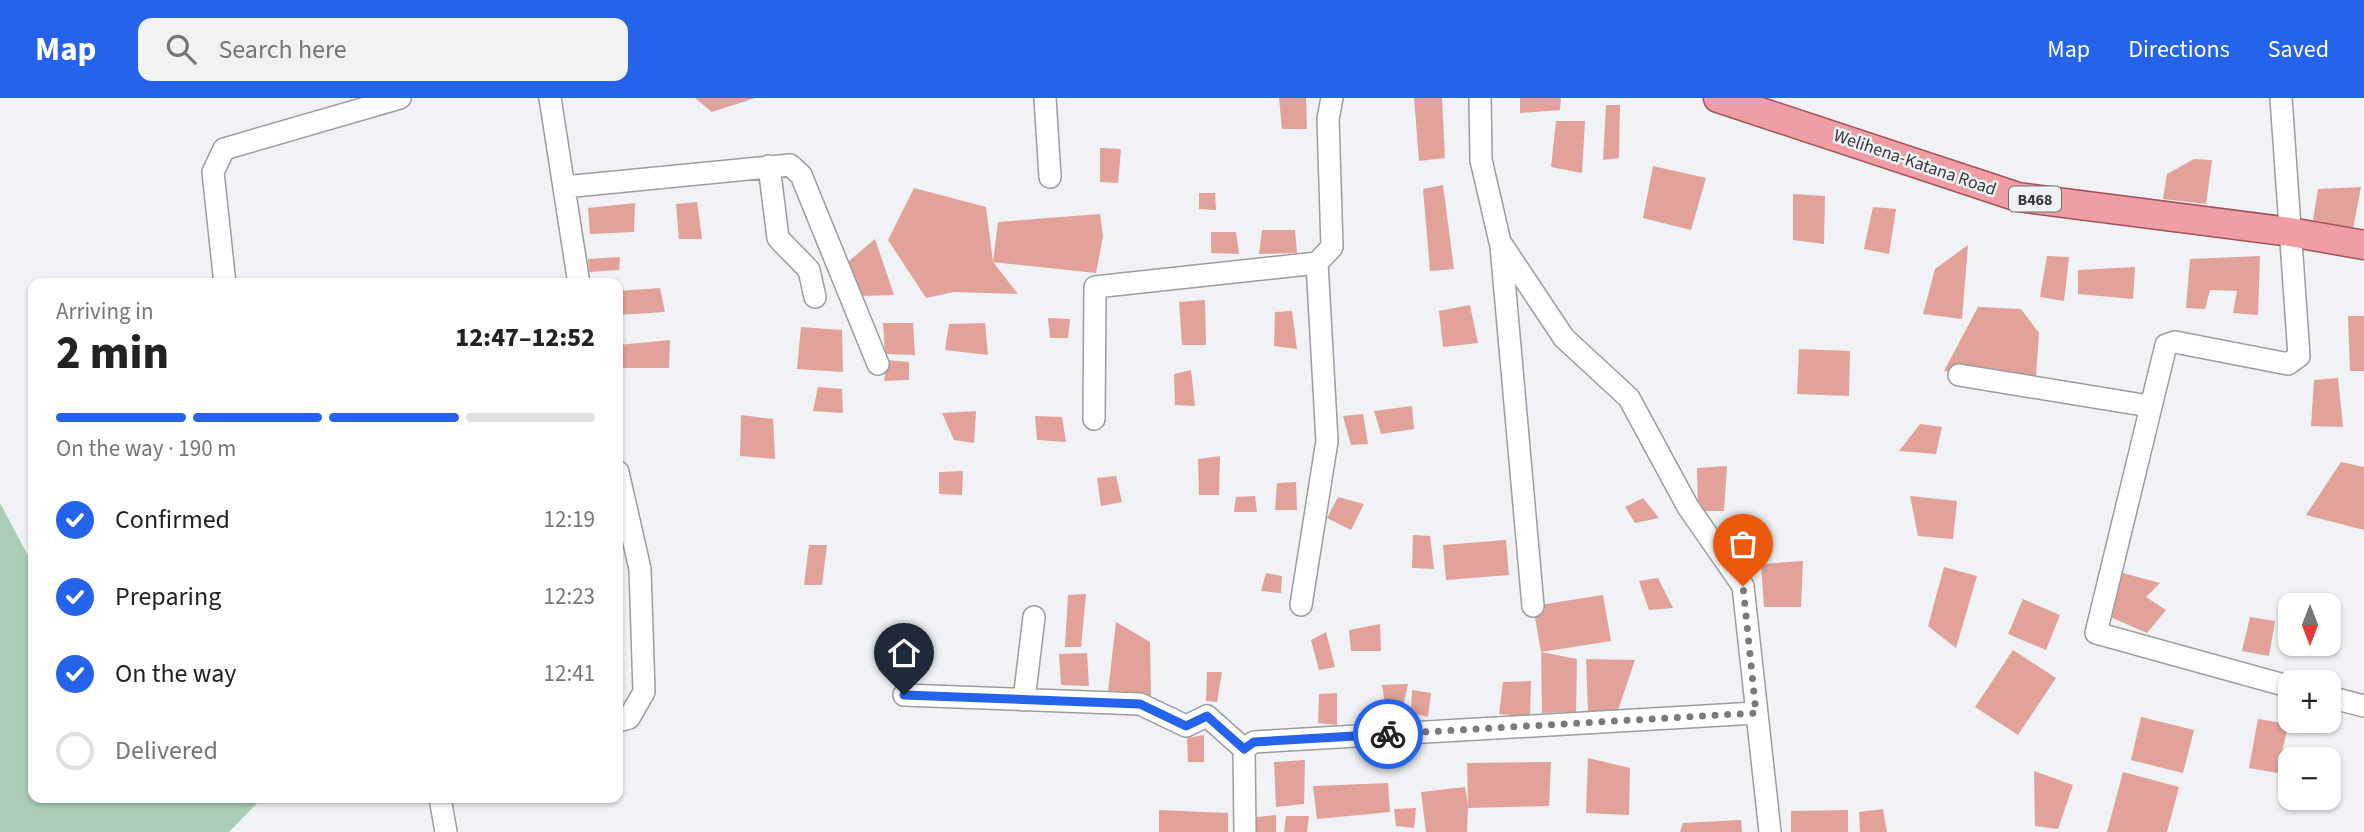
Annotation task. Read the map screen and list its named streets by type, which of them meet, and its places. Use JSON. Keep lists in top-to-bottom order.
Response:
{
  "streets": {
    "main road": ["Welihena-Katana Road", "B468"]
  },
  "north": "bottom",
  "page": {
    "header": "Map",
    "search": "Search here",
    "nav": ["Map", "Directions", "Saved"],
    "heading": ["2 min", "Arriving in", "12:47–12:52"],
    "bar": "On the way · 190 m",
    "list": [
      ["Confirmed", "12:19"],
      ["Preparing", "12:23"],
      ["On the way", "12:41"],
      "Delivered"
    ],
    "map_buttons": ["+", "−"]
  }
}
